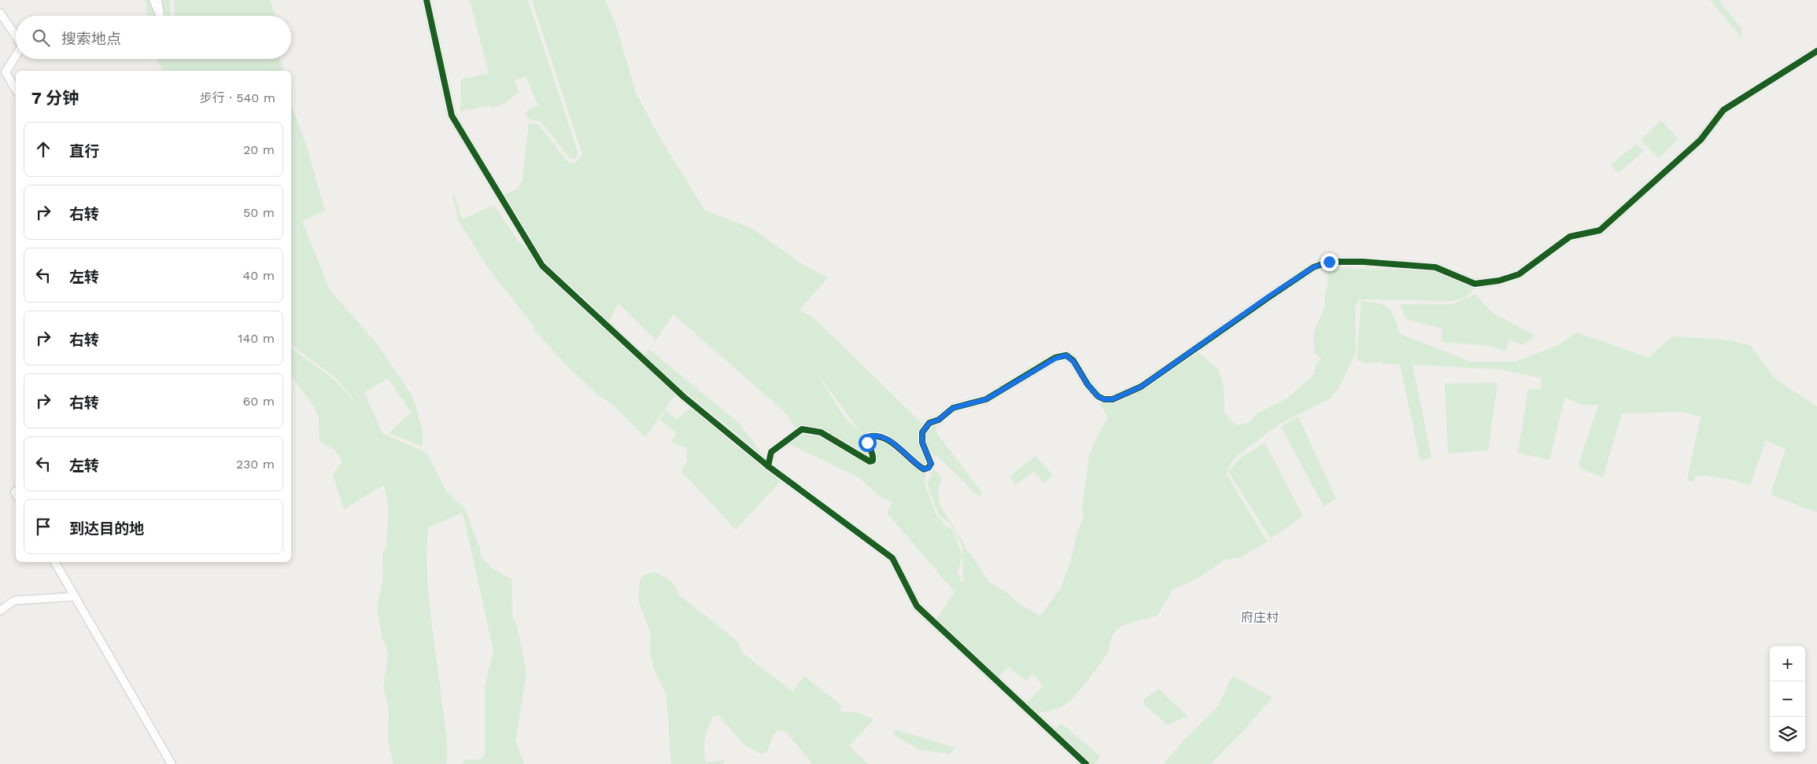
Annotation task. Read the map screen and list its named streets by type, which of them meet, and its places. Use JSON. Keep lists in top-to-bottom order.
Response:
{
  "districts": ["府庄村"],
  "page": {
    "search": "搜索地点",
    "heading": ["7 分钟", "步行 · 540 m"],
    "list": [
      ["直行", "20 m"],
      ["右转", "50 m"],
      ["左转", "40 m"],
      ["右转", "140 m"],
      ["右转", "60 m"],
      ["左转", "230 m"],
      "到达目的地"
    ],
    "map_buttons": ["+", "−"]
  }
}
